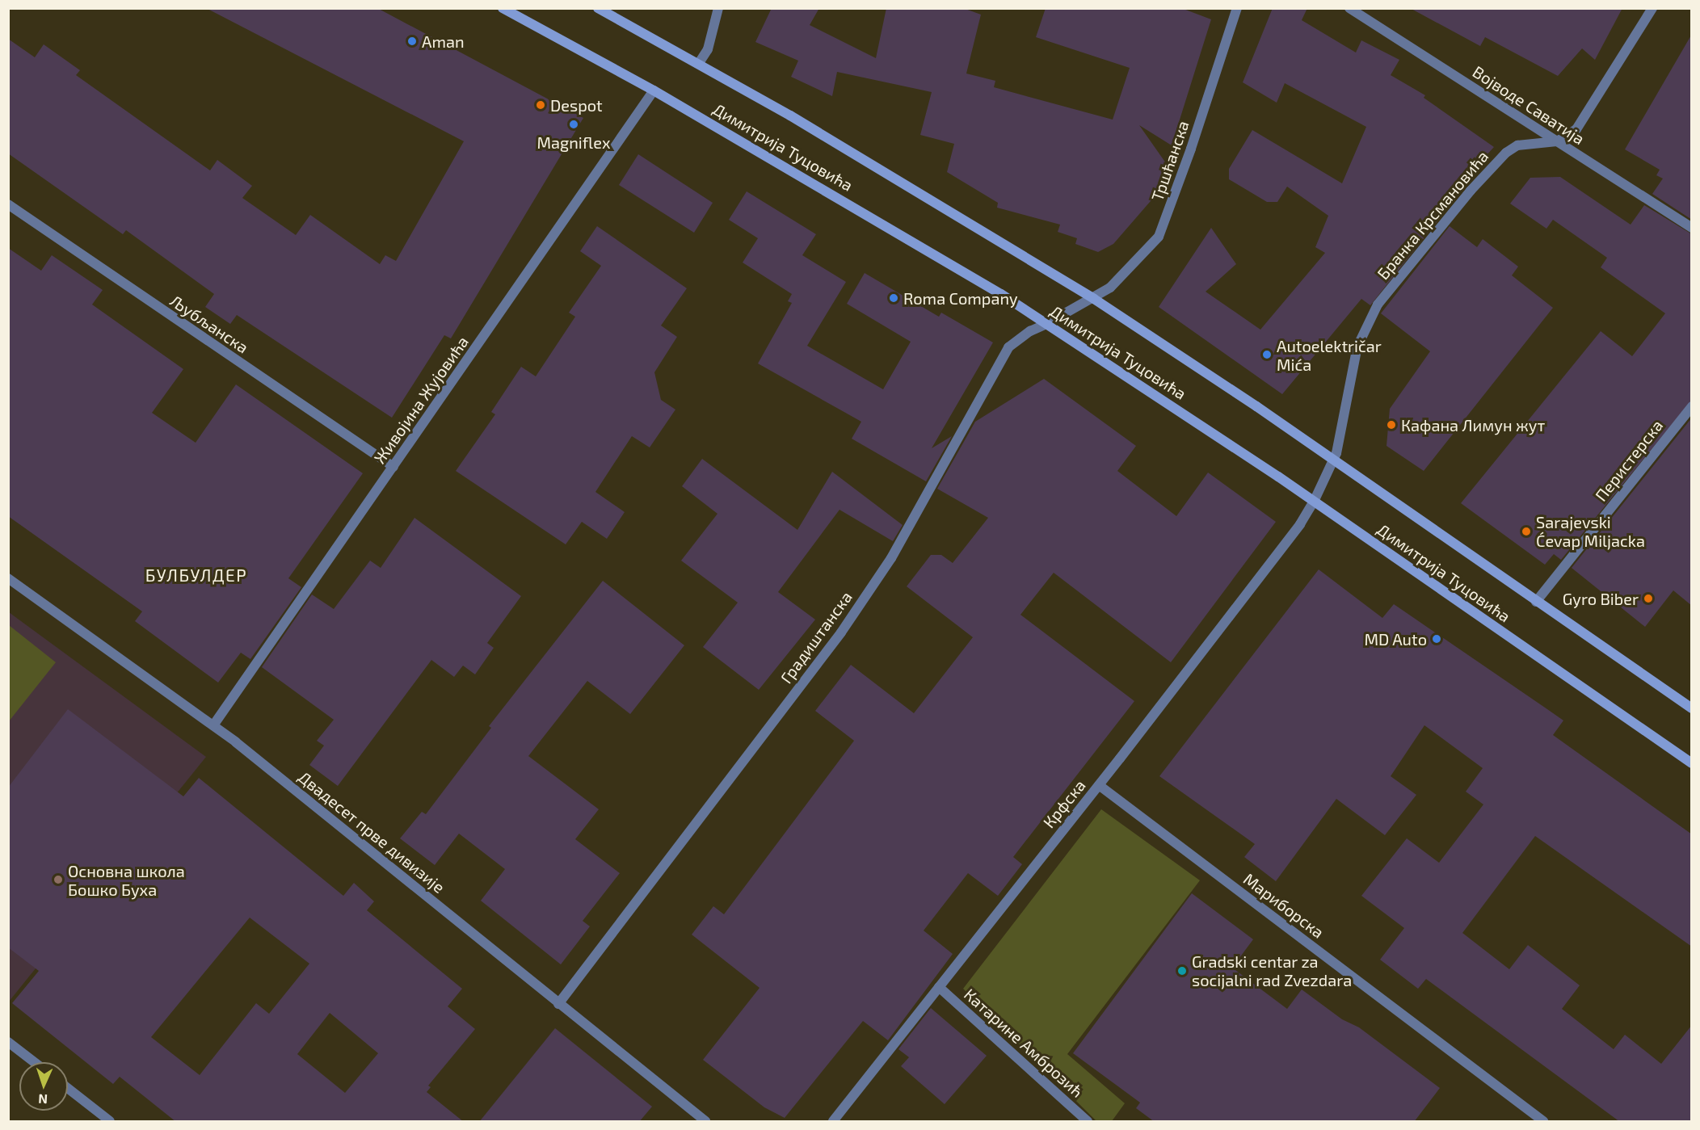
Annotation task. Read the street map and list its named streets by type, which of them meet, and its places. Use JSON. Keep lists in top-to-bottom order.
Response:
{
  "streets": {
    "main road": ["Димитрија Туцовића"],
    "street": [
      "Војводе Саватија",
      "Тршћанска",
      "Бранка Крсмановића",
      "Љубљанска",
      "Живојина Жујовића",
      "Перистерска",
      "Градиштанска",
      "Крфска",
      "Двадесет прве дивизије",
      "Мариборска",
      "Катарине Амброзић"
    ]
  },
  "crossings": [
    ["Војводе Саватија", "Бранка Крсмановића"],
    ["Димитрија Туцовића", "Тршћанска"],
    ["Димитрија Туцовића", "Бранка Крсмановића"],
    ["Димитрија Туцовића", "Живојина Жујовића"],
    ["Димитрија Туцовића", "Перистерска"],
    ["Димитрија Туцовића", "Градиштанска"],
    ["Димитрија Туцовића", "Крфска"],
    ["Тршћанска", "Градиштанска"],
    ["Бранка Крсмановића", "Крфска"],
    ["Љубљанска", "Живојина Жујовића"],
    ["Живојина Жујовића", "Двадесет прве дивизије"],
    ["Градиштанска", "Двадесет прве дивизије"],
    ["Крфска", "Мариборска"],
    ["Крфска", "Катарине Амброзић"]
  ],
  "districts": ["БУЛБУЛДЕР"],
  "places": [
    "Aman",
    "Despot",
    "Magniflex",
    "Roma Company",
    "Autoelektričar Mića",
    "Кафана Лимун жут",
    "Sarajevski Ćevap Miljacka",
    "Gyro Biber",
    "MD Auto",
    "Основна школа Бошко Буха",
    "Gradski centar za socijalni rad Zvezdara"
  ],
  "north": "bottom"
}
